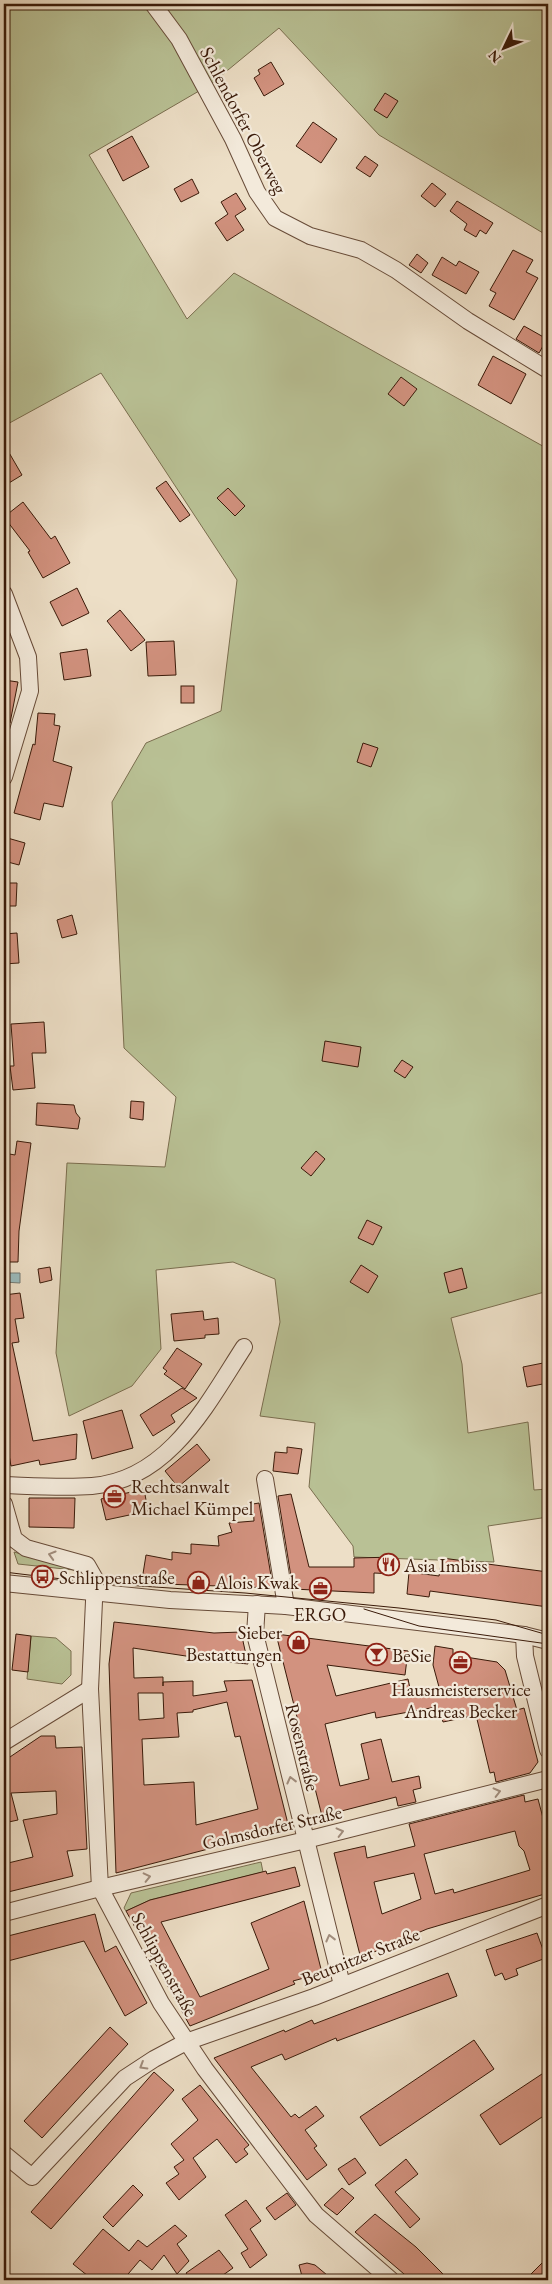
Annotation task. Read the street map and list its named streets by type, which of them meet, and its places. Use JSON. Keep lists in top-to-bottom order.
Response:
{
  "streets": {
    "street": [
      "Schlendorfer Oberweg",
      "Rosenstraße",
      "Golmsdorfer Straße",
      "Beutnitzer Straße",
      "Schlippenstraße"
    ]
  },
  "crossings": [
    ["Rosenstraße", "Golmsdorfer Straße"],
    ["Rosenstraße", "Beutnitzer Straße"],
    ["Golmsdorfer Straße", "Schlippenstraße"],
    ["Beutnitzer Straße", "Schlippenstraße"]
  ],
  "one_way": ["Rosenstraße", "Golmsdorfer Straße"],
  "places": {
    "office": ["Rechtsanwalt Michael Kümpel", "ERGO", "Hausmeisterservice Andreas Becker"],
    "restaurant": ["Asia Imbiss"],
    "bus stop": ["Schlippenstraße"],
    "shop": ["Alois Kwak", "Sieber Bestattungen"],
    "bar": ["BeSie"]
  },
  "north": "bottom left"
}
